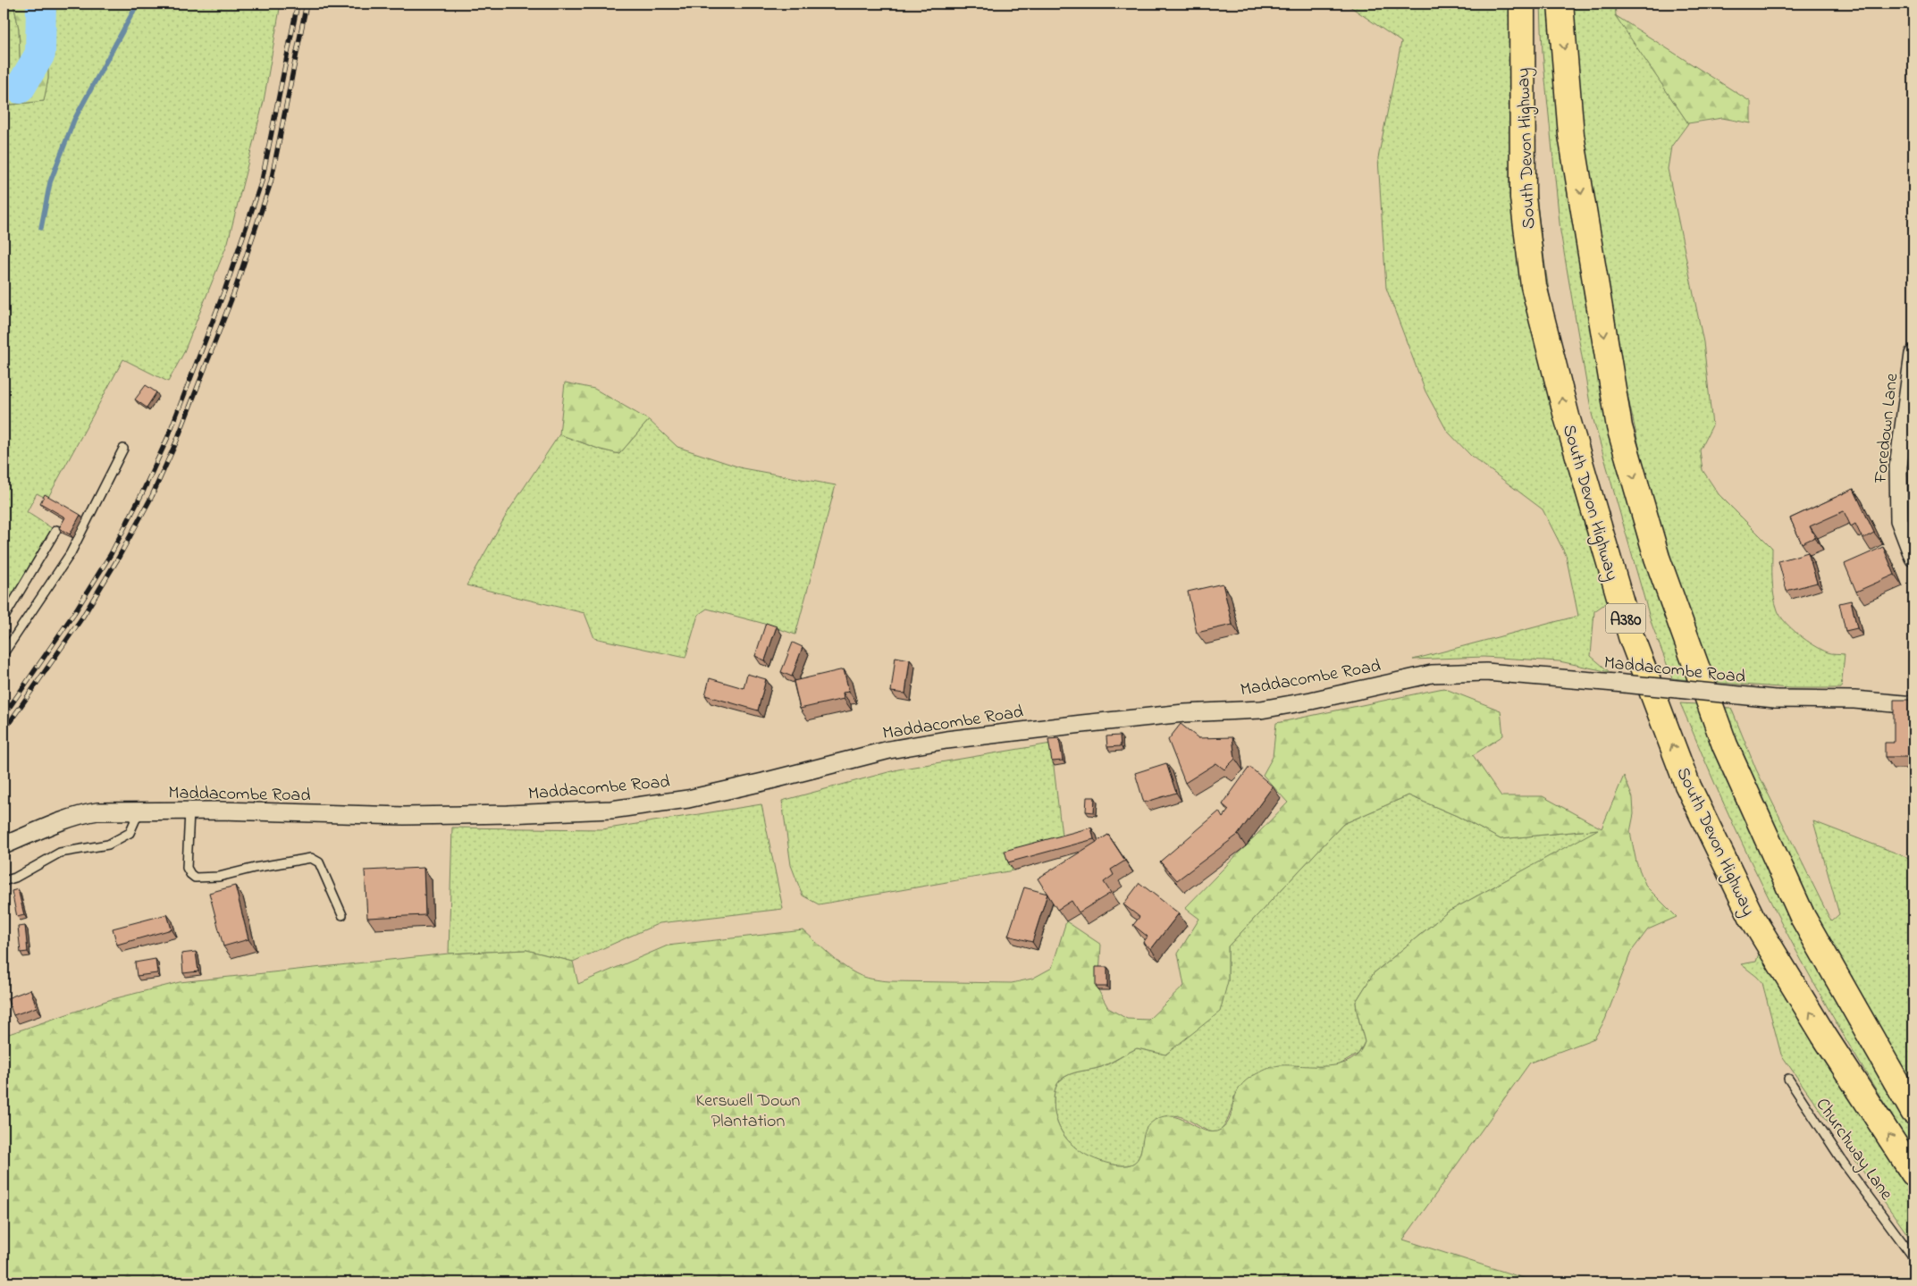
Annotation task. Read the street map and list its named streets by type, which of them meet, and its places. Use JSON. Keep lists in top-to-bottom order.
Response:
{
  "streets": {
    "highway": ["South Devon Highway", "A380"],
    "street": ["Foredown Lane", "Maddacombe Road"],
    "lane": ["Churchway Lane"]
  },
  "parks": ["Kerswell Down Plantation"]
}
